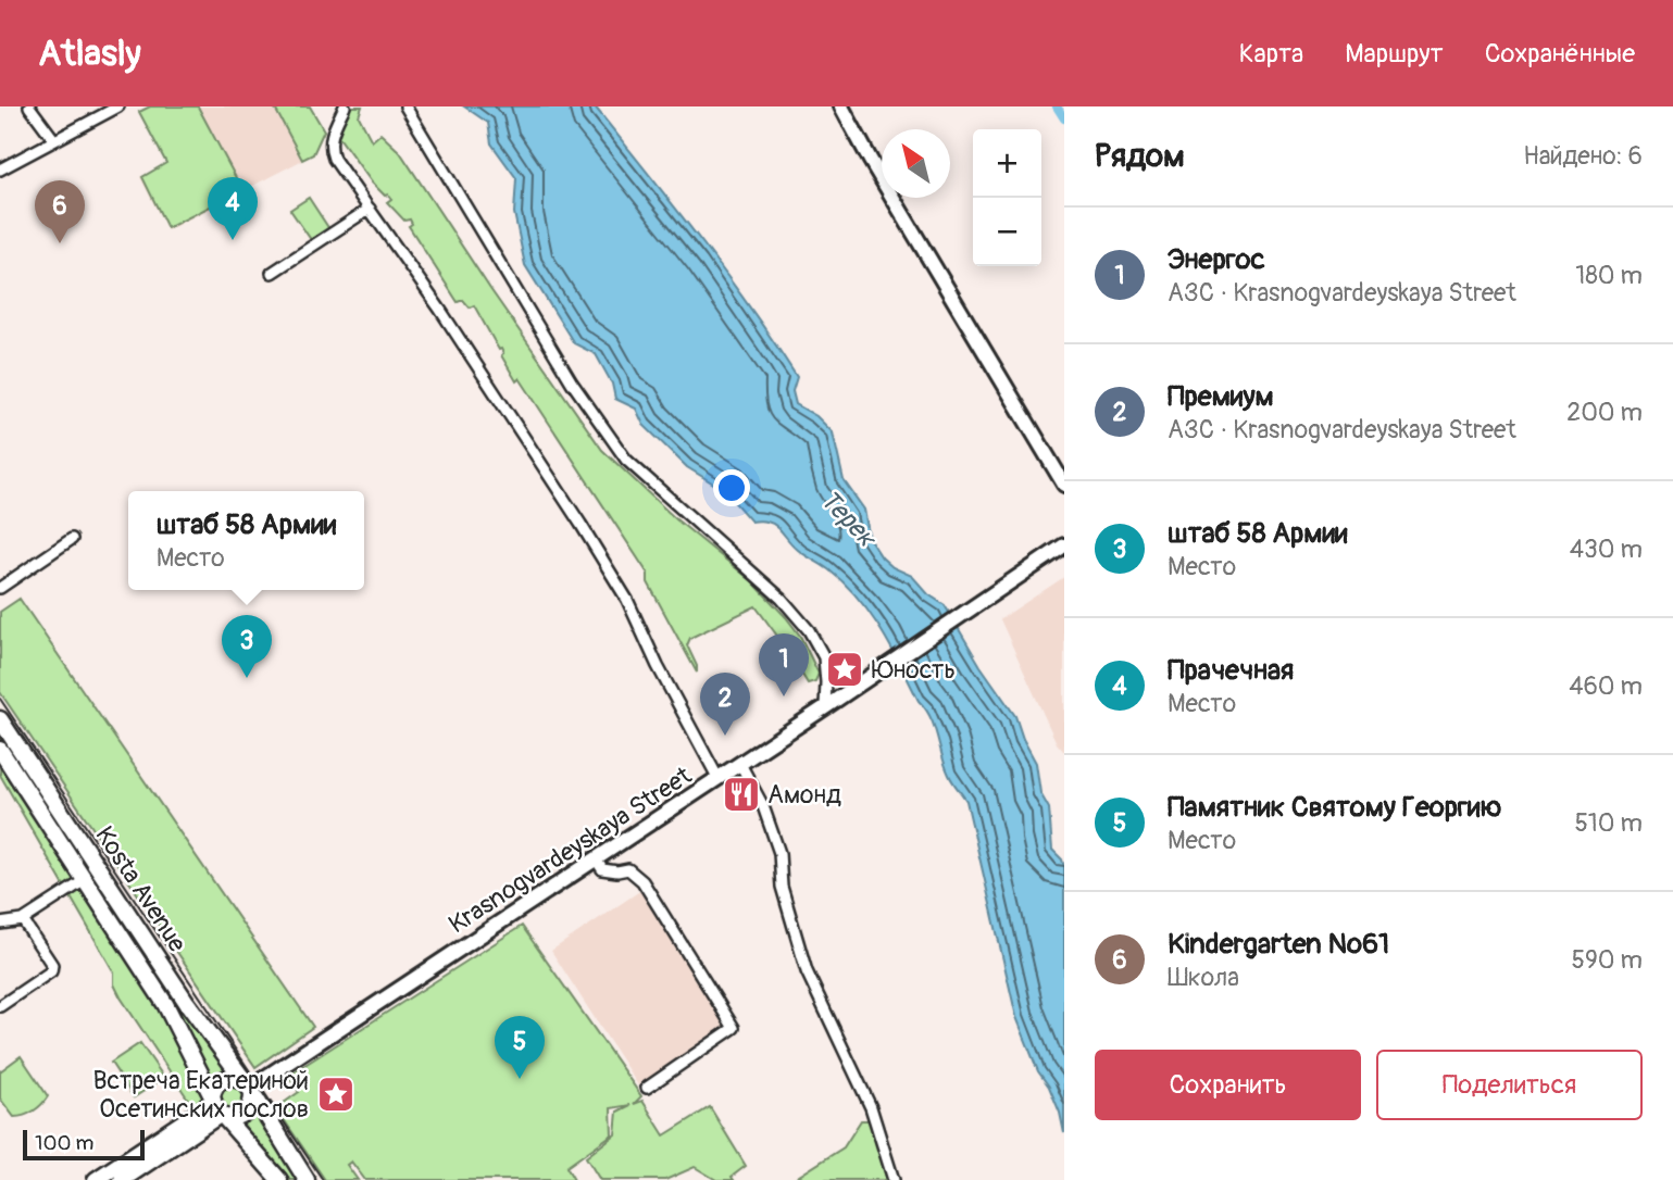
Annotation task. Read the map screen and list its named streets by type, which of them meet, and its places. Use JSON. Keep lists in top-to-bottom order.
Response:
{
  "streets": {
    "main road": ["Krasnogvardeyskaya Street", "Kosta Avenue"]
  },
  "crossings": [
    ["Krasnogvardeyskaya Street", "Kosta Avenue"]
  ],
  "water": ["Терек"],
  "places": {
    "place": ["Юность", "Встреча Екатериной Осетинских послов"],
    "restaurant": ["Амонд"]
  },
  "scale_bar": "100 m",
  "north": "top left",
  "page": {
    "header": "Atlasly",
    "nav": ["Карта", "Маршрут", "Сохранённые"],
    "heading": ["Рядом", "Найдено: 6"],
    "map_buttons": ["+", "−"],
    "pins": [
      "4",
      "6",
      "3",
      "1",
      "2",
      "5"
    ],
    "list": [
      {
        "mark": "1",
        "name": "Энергос",
        "note": "АЗС · Krasnogvardeyskaya Street",
        "value": "180 m"
      },
      {
        "mark": "2",
        "name": "Премиум",
        "note": "АЗС · Krasnogvardeyskaya Street",
        "value": "200 m"
      },
      {
        "mark": "3",
        "name": "штаб 58 Армии",
        "note": "Место",
        "value": "430 m"
      },
      {
        "mark": "4",
        "name": "Прачечная",
        "note": "Место",
        "value": "460 m"
      },
      {
        "mark": "5",
        "name": "Памятник Святому Георгию",
        "note": "Место",
        "value": "510 m"
      },
      {
        "mark": "6",
        "name": "Kindergarten №61",
        "note": "Школа",
        "value": "590 m"
      }
    ],
    "popup": ["штаб 58 Армии", "Место"],
    "buttons": ["Сохранить", "Поделиться"],
    "scale": "100 m"
  }
}
